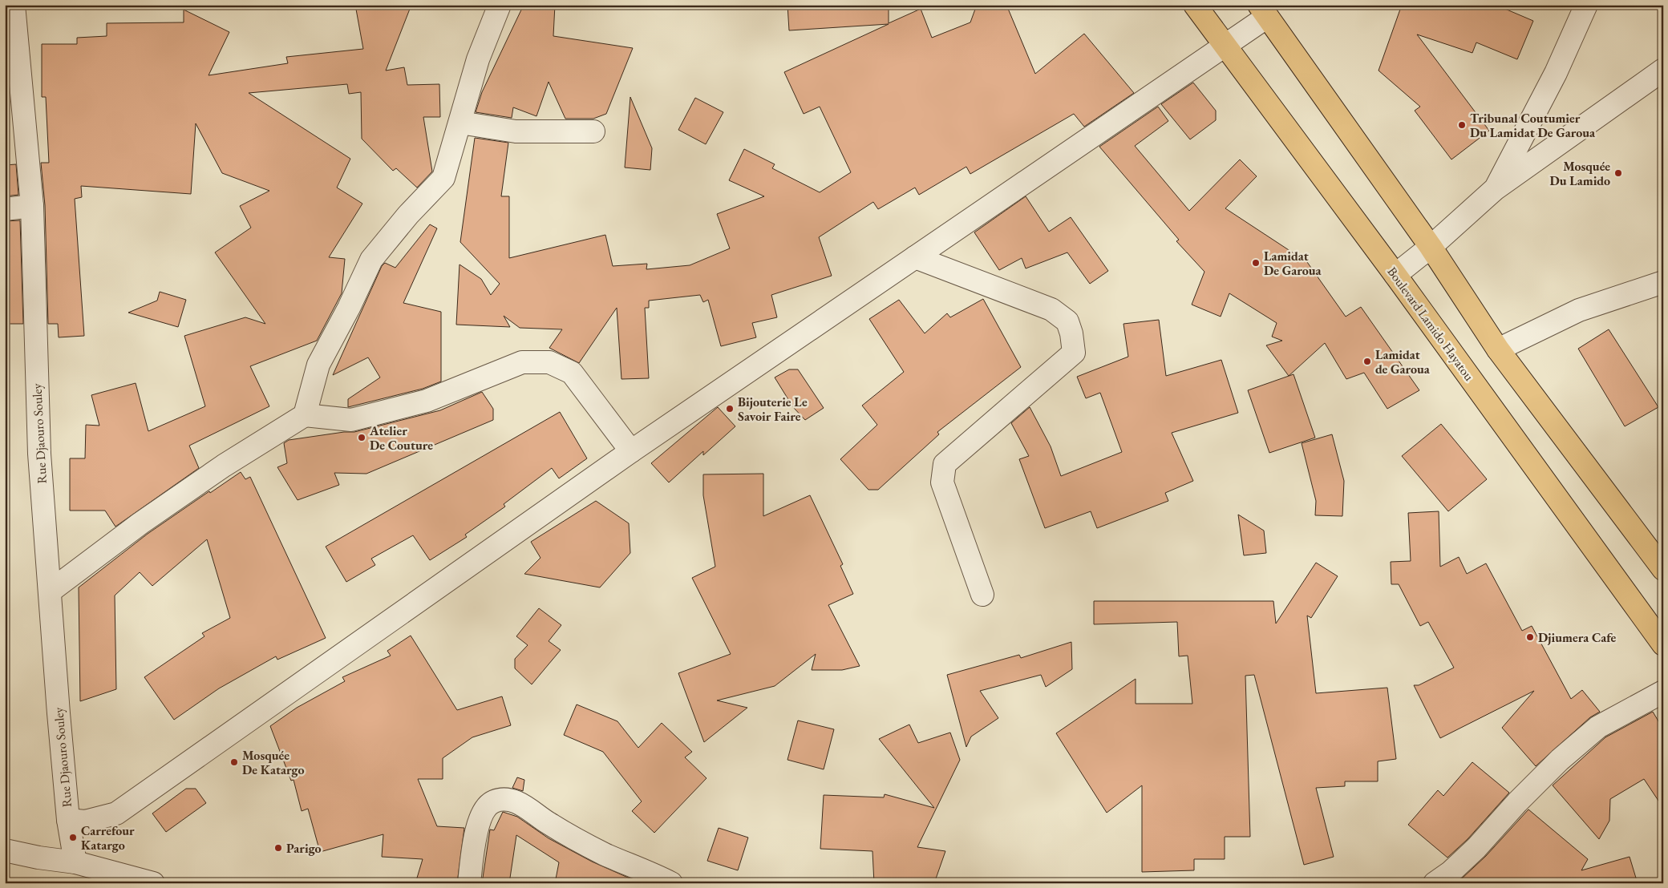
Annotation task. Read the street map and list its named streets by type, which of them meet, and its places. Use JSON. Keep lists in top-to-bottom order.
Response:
{
  "streets": {
    "main road": ["Boulevard Lamido Hayatou"],
    "street": ["Rue Djaouro Souley"]
  },
  "places": [
    "Tribunal Coutumier Du Lamidat De Garoua",
    "Mosquée Du Lamido",
    "Lamidat De Garoua",
    "Lamidat de Garoua",
    "Bijouterie Le Savoir Faire",
    "Atelier De Couture",
    "Djiumera Cafe",
    "Mosquée De Katargo",
    "Carrefour Katargo",
    "Parigo"
  ]
}
